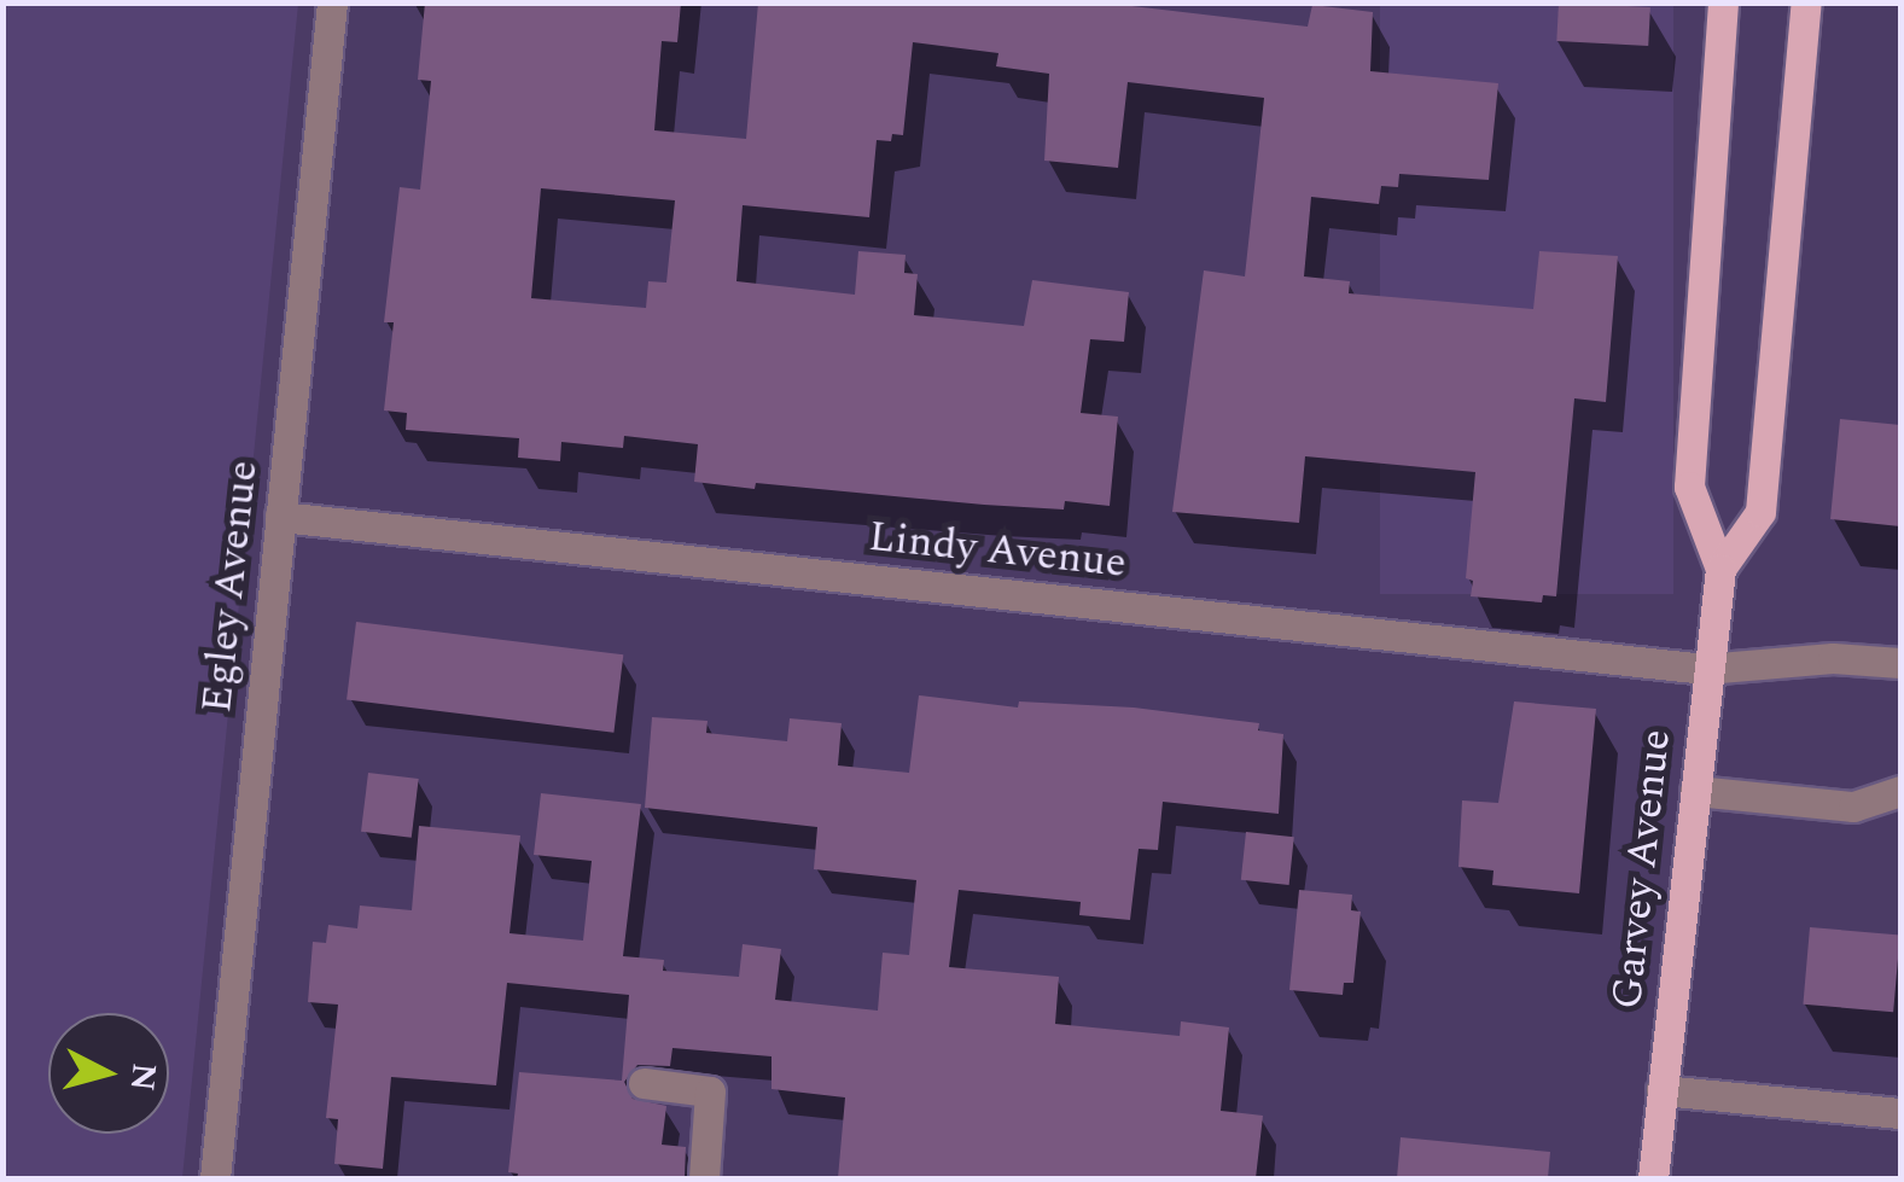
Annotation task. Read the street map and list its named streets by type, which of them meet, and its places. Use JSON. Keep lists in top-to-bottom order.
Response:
{
  "streets": {
    "main road": ["Garvey Avenue"],
    "street": ["Lindy Avenue", "Egley Avenue"]
  },
  "crossings": [
    ["Lindy Avenue", "Egley Avenue"],
    ["Lindy Avenue", "Garvey Avenue"]
  ],
  "north": "right"
}
